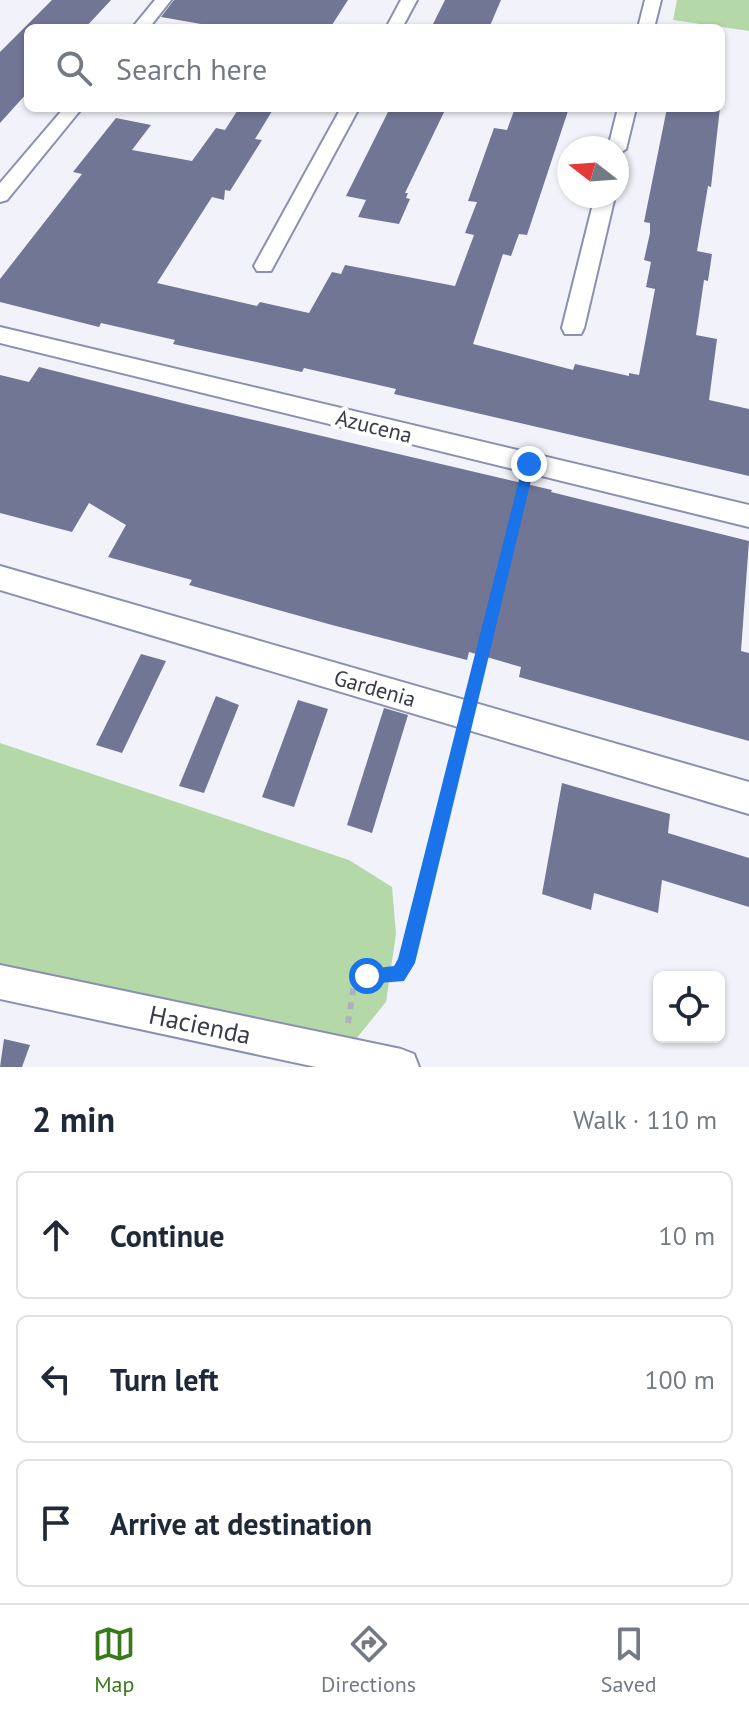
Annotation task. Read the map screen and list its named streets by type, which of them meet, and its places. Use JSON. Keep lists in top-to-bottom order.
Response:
{
  "streets": {
    "street": ["Azucena", "Gardenia", "Hacienda"]
  },
  "north": "left",
  "page": {
    "search": "Search here",
    "heading": ["2 min", "Walk · 110 m"],
    "list": [
      ["Continue", "10 m"],
      ["Turn left", "100 m"],
      "Arrive at destination"
    ],
    "nav": ["Map", "Directions", "Saved"]
  }
}
